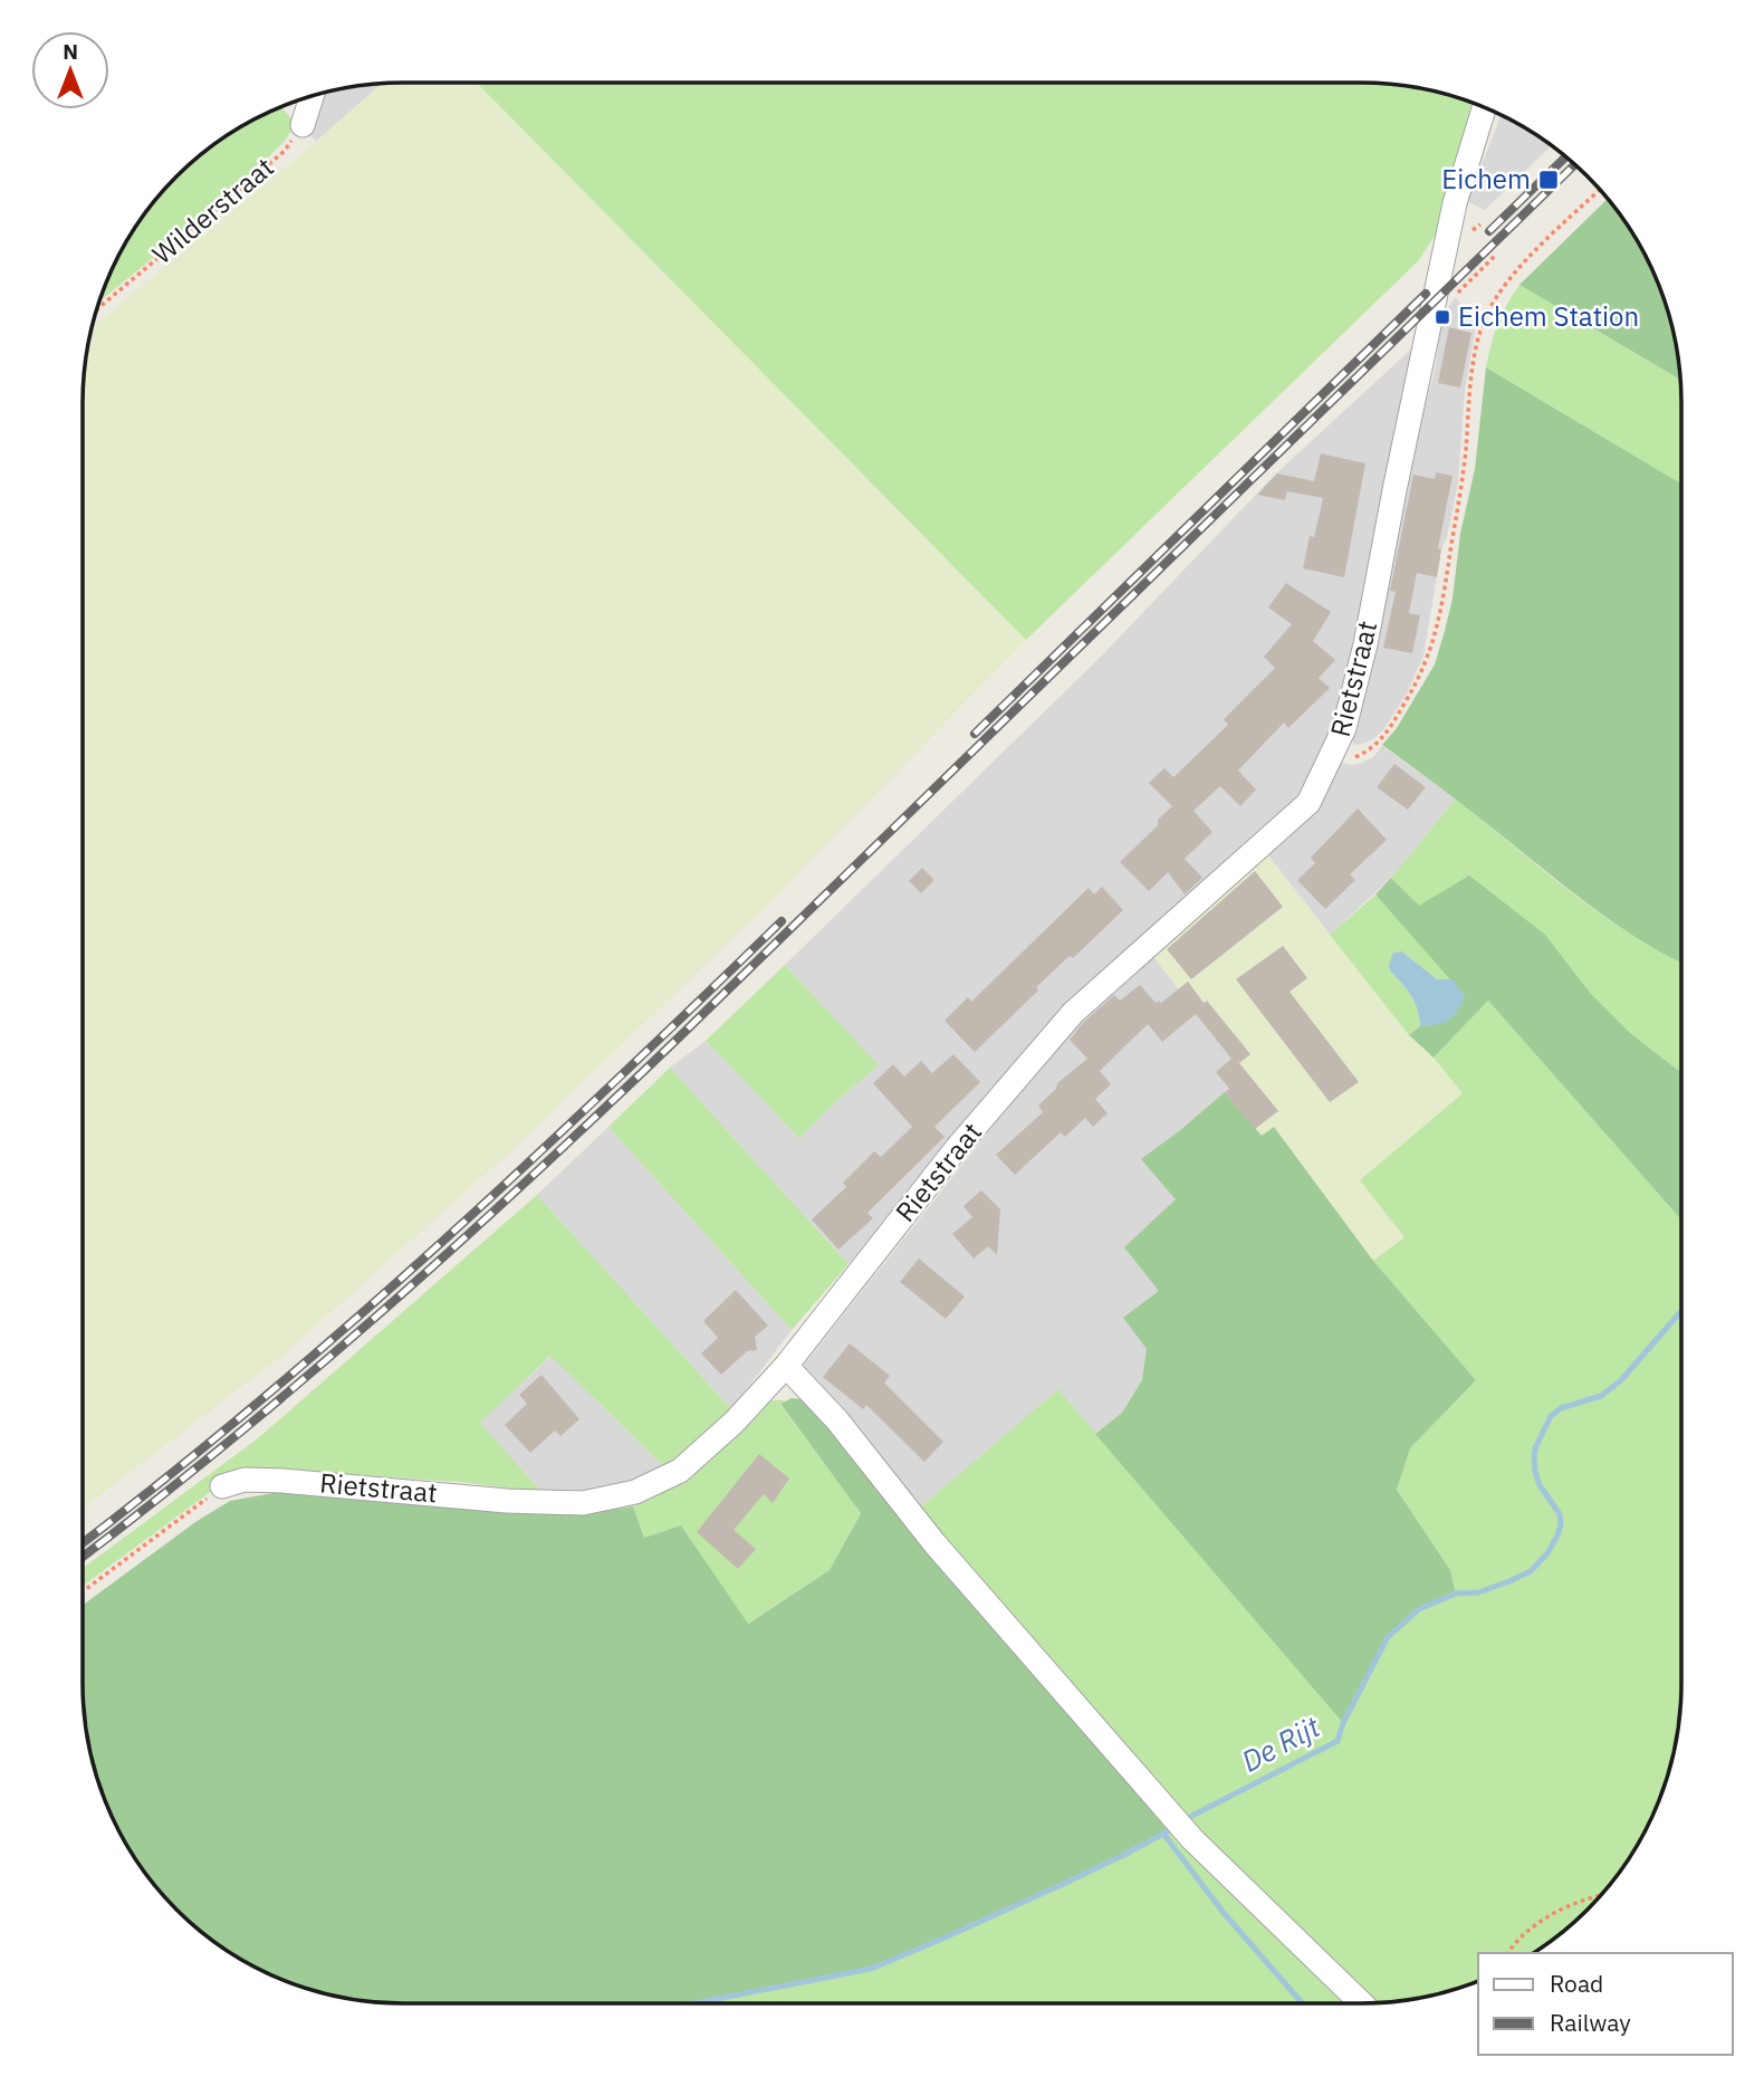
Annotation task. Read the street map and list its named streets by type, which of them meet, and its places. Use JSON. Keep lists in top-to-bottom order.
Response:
{
  "streets": {
    "street": ["Rietstraat"],
    "path": ["Wilderstraat"]
  },
  "water": ["De Rijt"],
  "places": {
    "transit": ["Eichem", "Eichem Station"]
  },
  "legend": ["Road", "Railway"],
  "north": "top"
}
